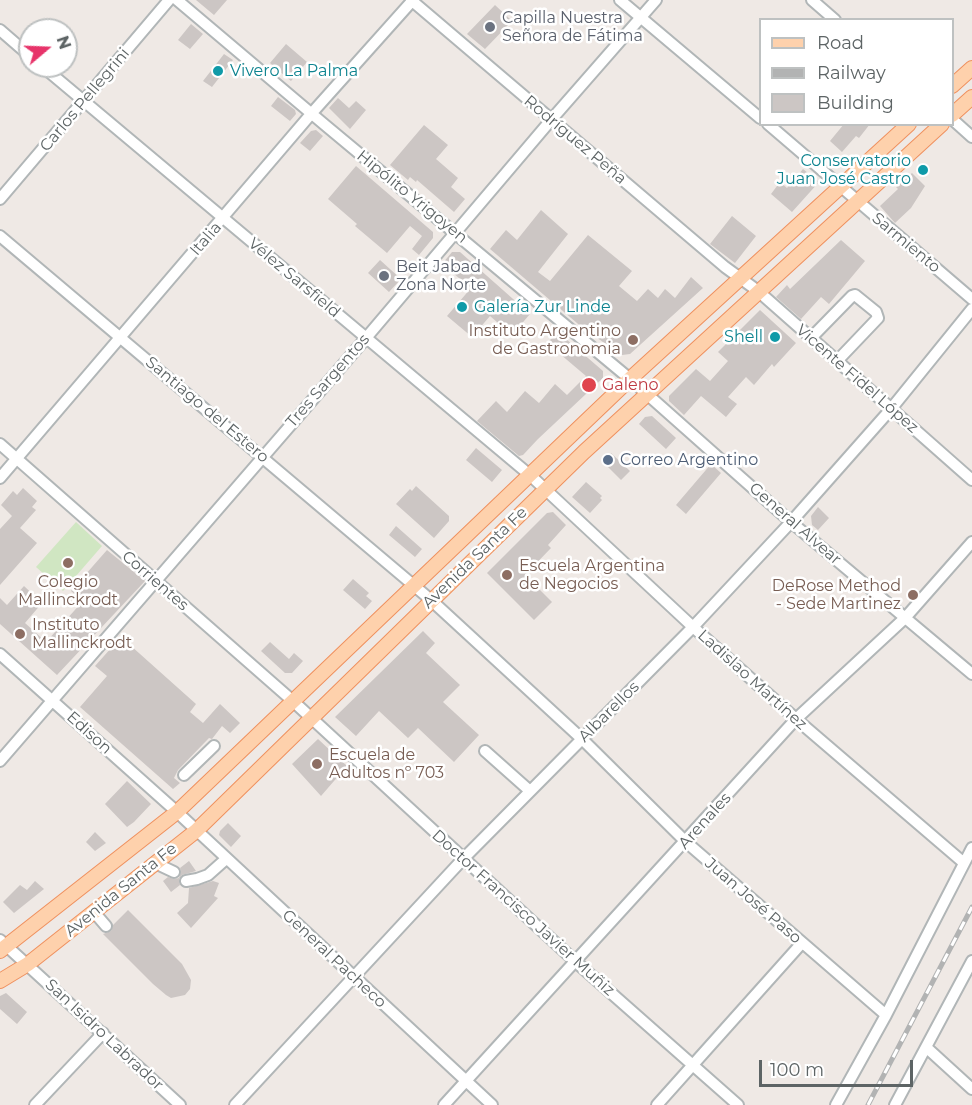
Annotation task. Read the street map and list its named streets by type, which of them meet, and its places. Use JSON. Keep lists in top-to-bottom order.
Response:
{
  "streets": {
    "main road": ["Avenida Santa Fe"],
    "street": [
      "Carlos Pellegrini",
      "Rodríguez Peña",
      "Hipólito Yrigoyen",
      "Italia",
      "Sarmiento",
      "Vélez Sarsfield",
      "Vicente Fidel López",
      "Tres Sargentos",
      "Santiago del Estero",
      "General Alvear",
      "Corrientes",
      "Ladislao Martínez",
      "Albarellos",
      "Edison",
      "Arenales",
      "Juan José Paso",
      "Doctor Francisco Javier Muñiz",
      "General Pacheco",
      "San Isidro Labrador"
    ]
  },
  "crossings": [
    ["Carlos Pellegrini", "Vélez Sarsfield"],
    ["Rodríguez Peña", "Italia"],
    ["Rodríguez Peña", "Vicente Fidel López"],
    ["Rodríguez Peña", "Tres Sargentos"],
    ["Rodríguez Peña", "Avenida Santa Fe"],
    ["Hipólito Yrigoyen", "Italia"],
    ["Hipólito Yrigoyen", "Tres Sargentos"],
    ["Hipólito Yrigoyen", "General Alvear"],
    ["Hipólito Yrigoyen", "Avenida Santa Fe"],
    ["Italia", "Vélez Sarsfield"],
    ["Italia", "Santiago del Estero"],
    ["Italia", "Corrientes"],
    ["Sarmiento", "Avenida Santa Fe"],
    ["Vélez Sarsfield", "Tres Sargentos"],
    ["Vélez Sarsfield", "Avenida Santa Fe"],
    ["Vélez Sarsfield", "Ladislao Martínez"],
    ["Vicente Fidel López", "Avenida Santa Fe"],
    ["Vicente Fidel López", "Albarellos"],
    ["Tres Sargentos", "Santiago del Estero"],
    ["Tres Sargentos", "Corrientes"],
    ["Tres Sargentos", "Edison"],
    ["Santiago del Estero", "Avenida Santa Fe"],
    ["Santiago del Estero", "Juan José Paso"],
    ["General Alvear", "Avenida Santa Fe"],
    ["General Alvear", "Albarellos"],
    ["General Alvear", "Arenales"],
    ["Avenida Santa Fe", "Corrientes"],
    ["Avenida Santa Fe", "Ladislao Martínez"],
    ["Avenida Santa Fe", "Edison"],
    ["Avenida Santa Fe", "Juan José Paso"],
    ["Avenida Santa Fe", "Doctor Francisco Javier Muñiz"],
    ["Avenida Santa Fe", "General Pacheco"],
    ["Avenida Santa Fe", "San Isidro Labrador"],
    ["Corrientes", "Doctor Francisco Javier Muñiz"],
    ["Ladislao Martínez", "Albarellos"],
    ["Ladislao Martínez", "Arenales"],
    ["Albarellos", "Juan José Paso"],
    ["Albarellos", "Doctor Francisco Javier Muñiz"],
    ["Albarellos", "General Pacheco"],
    ["Edison", "General Pacheco"],
    ["Arenales", "Juan José Paso"],
    ["Arenales", "Doctor Francisco Javier Muñiz"],
    ["Arenales", "General Pacheco"]
  ],
  "places": [
    "Capilla Nuestra Señora de Fátima",
    "Vivero La Palma",
    "Conservatorio Juan José Castro",
    "Beit Jabad Zona Norte",
    "Galería Zur Linde",
    "Shell",
    "Instituto Argentino de Gastronomia",
    "Galeno",
    "Correo Argentino",
    "Colegio Mallinckrodt",
    "Escuela Argentina de Negocios",
    "DeRose Method - Sede Martinez",
    "Instituto Mallinckrodt",
    "Escuela de Adultos nº 703"
  ],
  "legend": ["Road", "Railway", "Building"],
  "scale_bar": "100 m",
  "north": "right"
}
